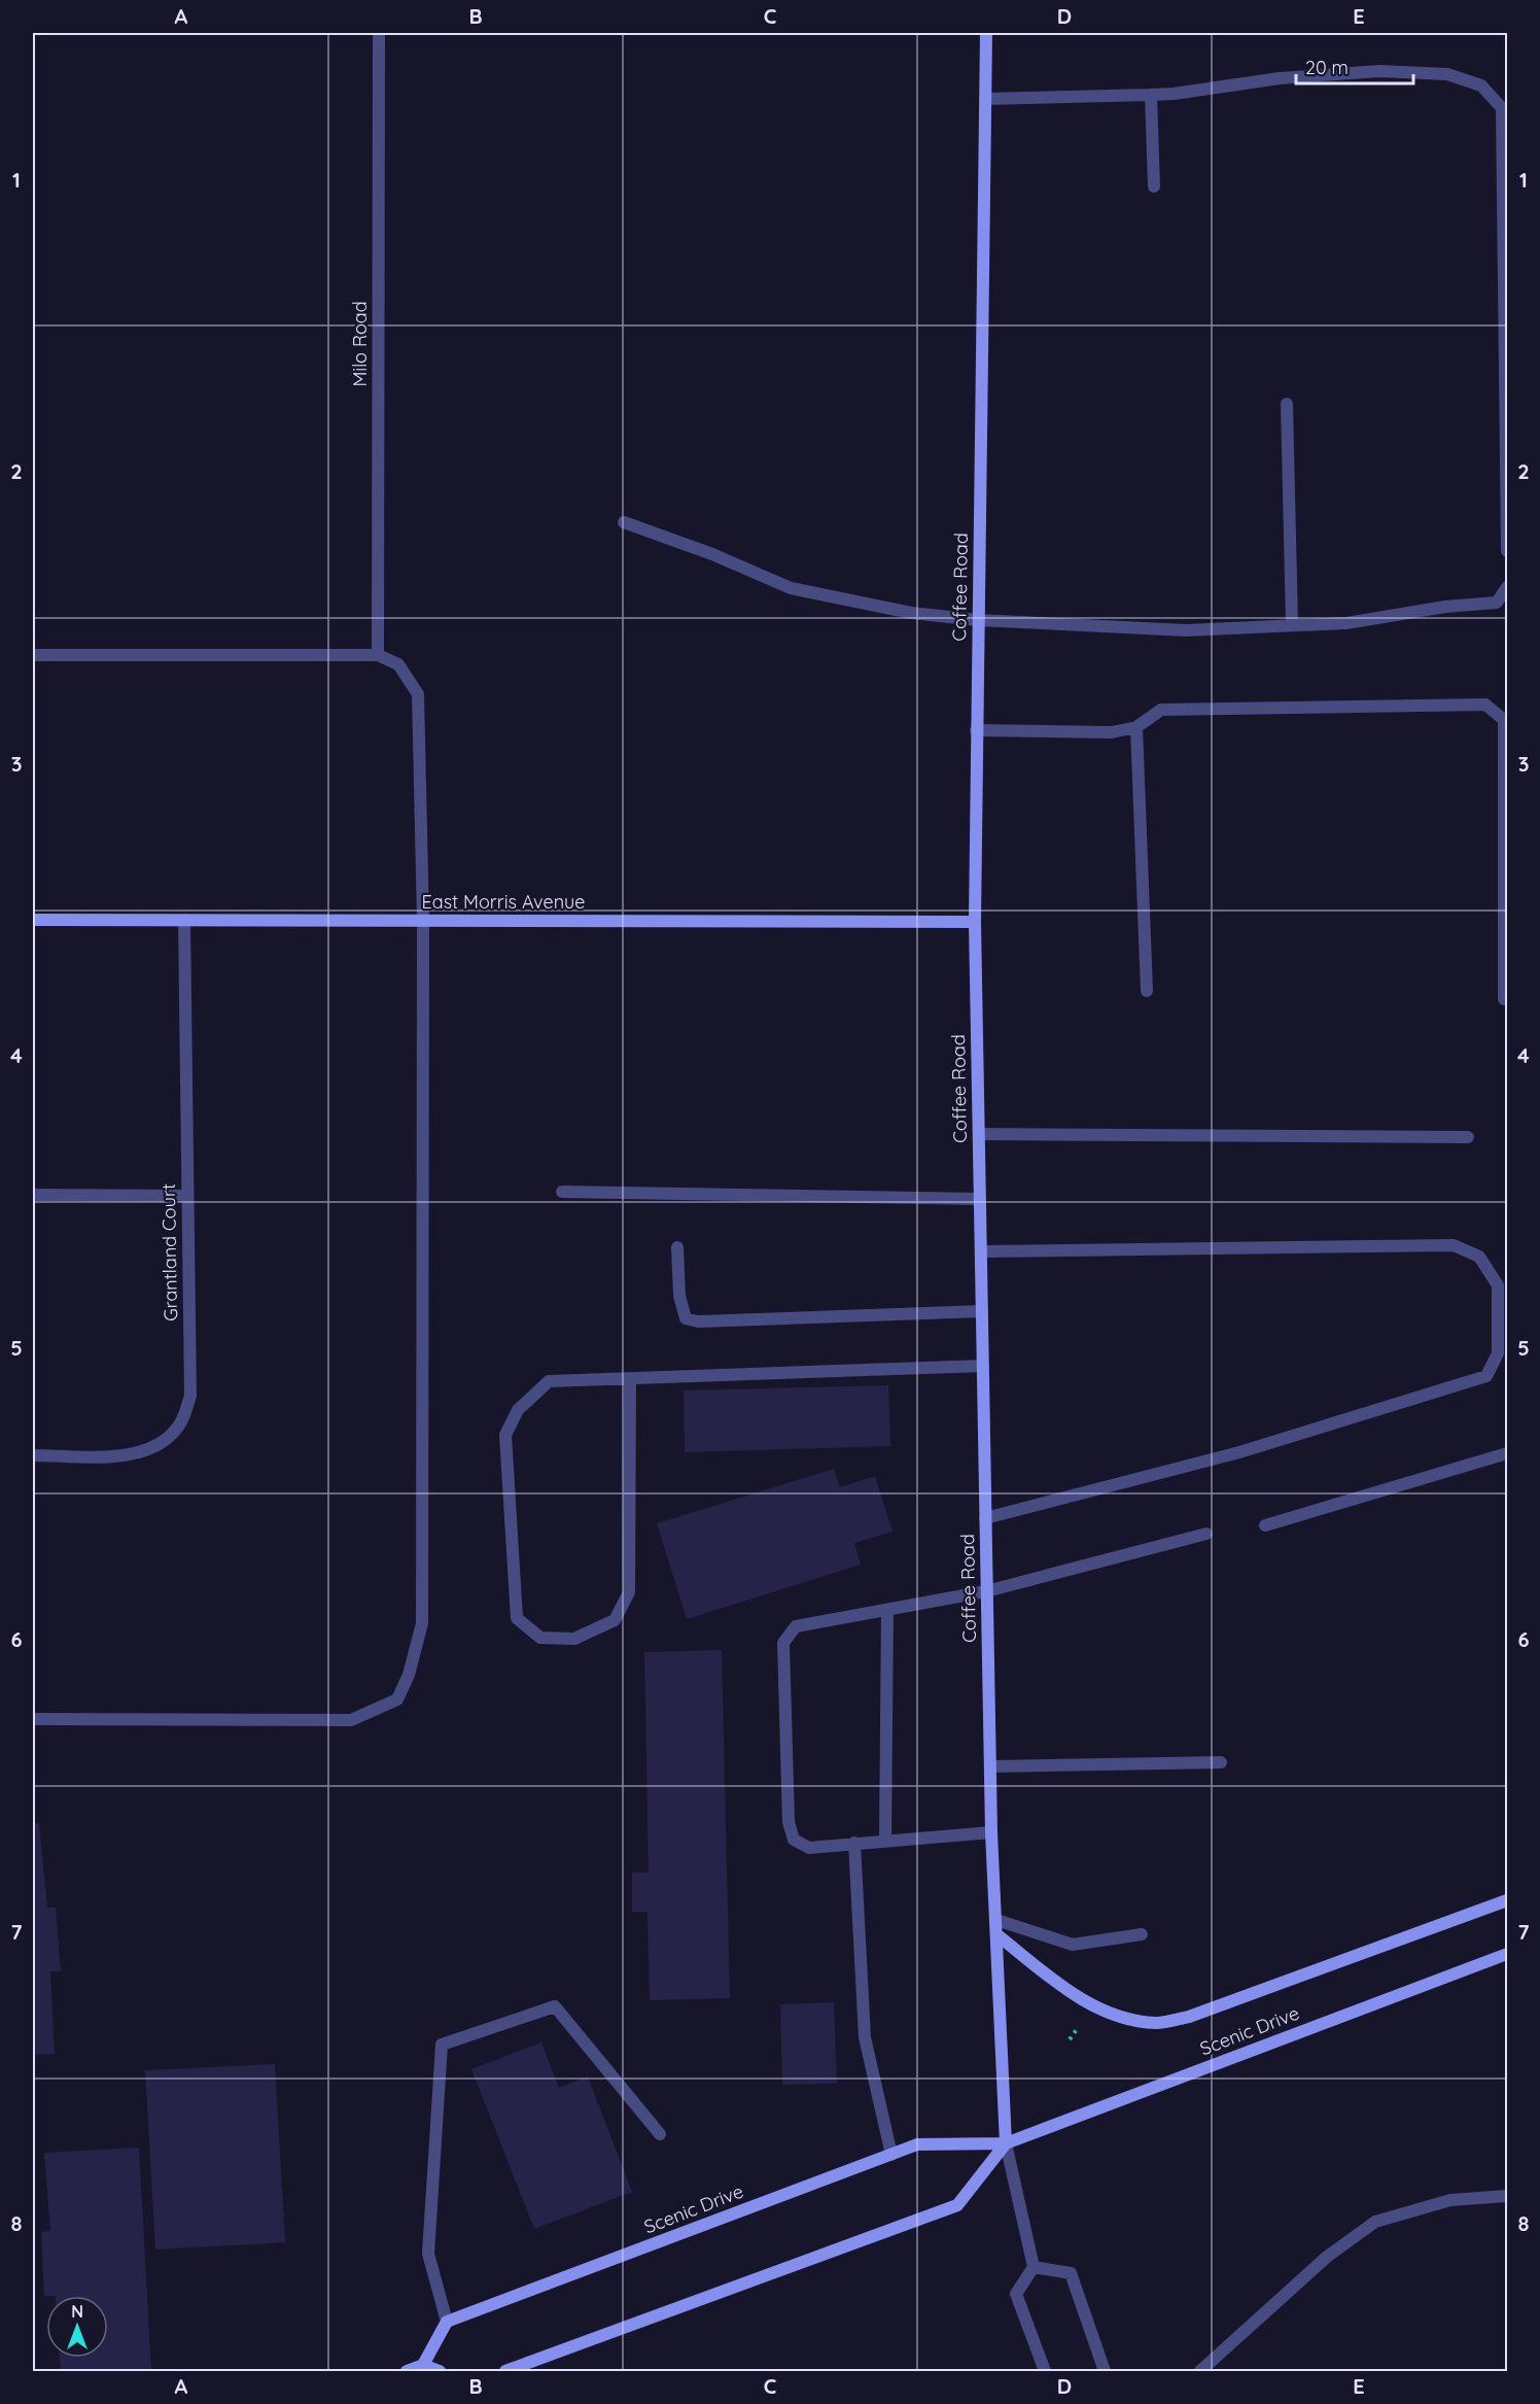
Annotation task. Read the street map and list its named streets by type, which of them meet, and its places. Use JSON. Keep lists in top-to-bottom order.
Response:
{
  "streets": {
    "main road": ["Coffee Road", "East Morris Avenue", "Scenic Drive"],
    "street": ["Milo Road", "Grantland Court"]
  },
  "crossings": [
    ["Coffee Road", "East Morris Avenue"],
    ["Coffee Road", "Scenic Drive"],
    ["East Morris Avenue", "Grantland Court"]
  ],
  "scale_bar": "20 m",
  "north": "top",
  "grid": {
    "columns": [
      "A",
      "B",
      "C",
      "D",
      "E"
    ],
    "rows": [
      "1",
      "2",
      "3",
      "4",
      "5",
      "6",
      "7",
      "8"
    ]
  }
}
